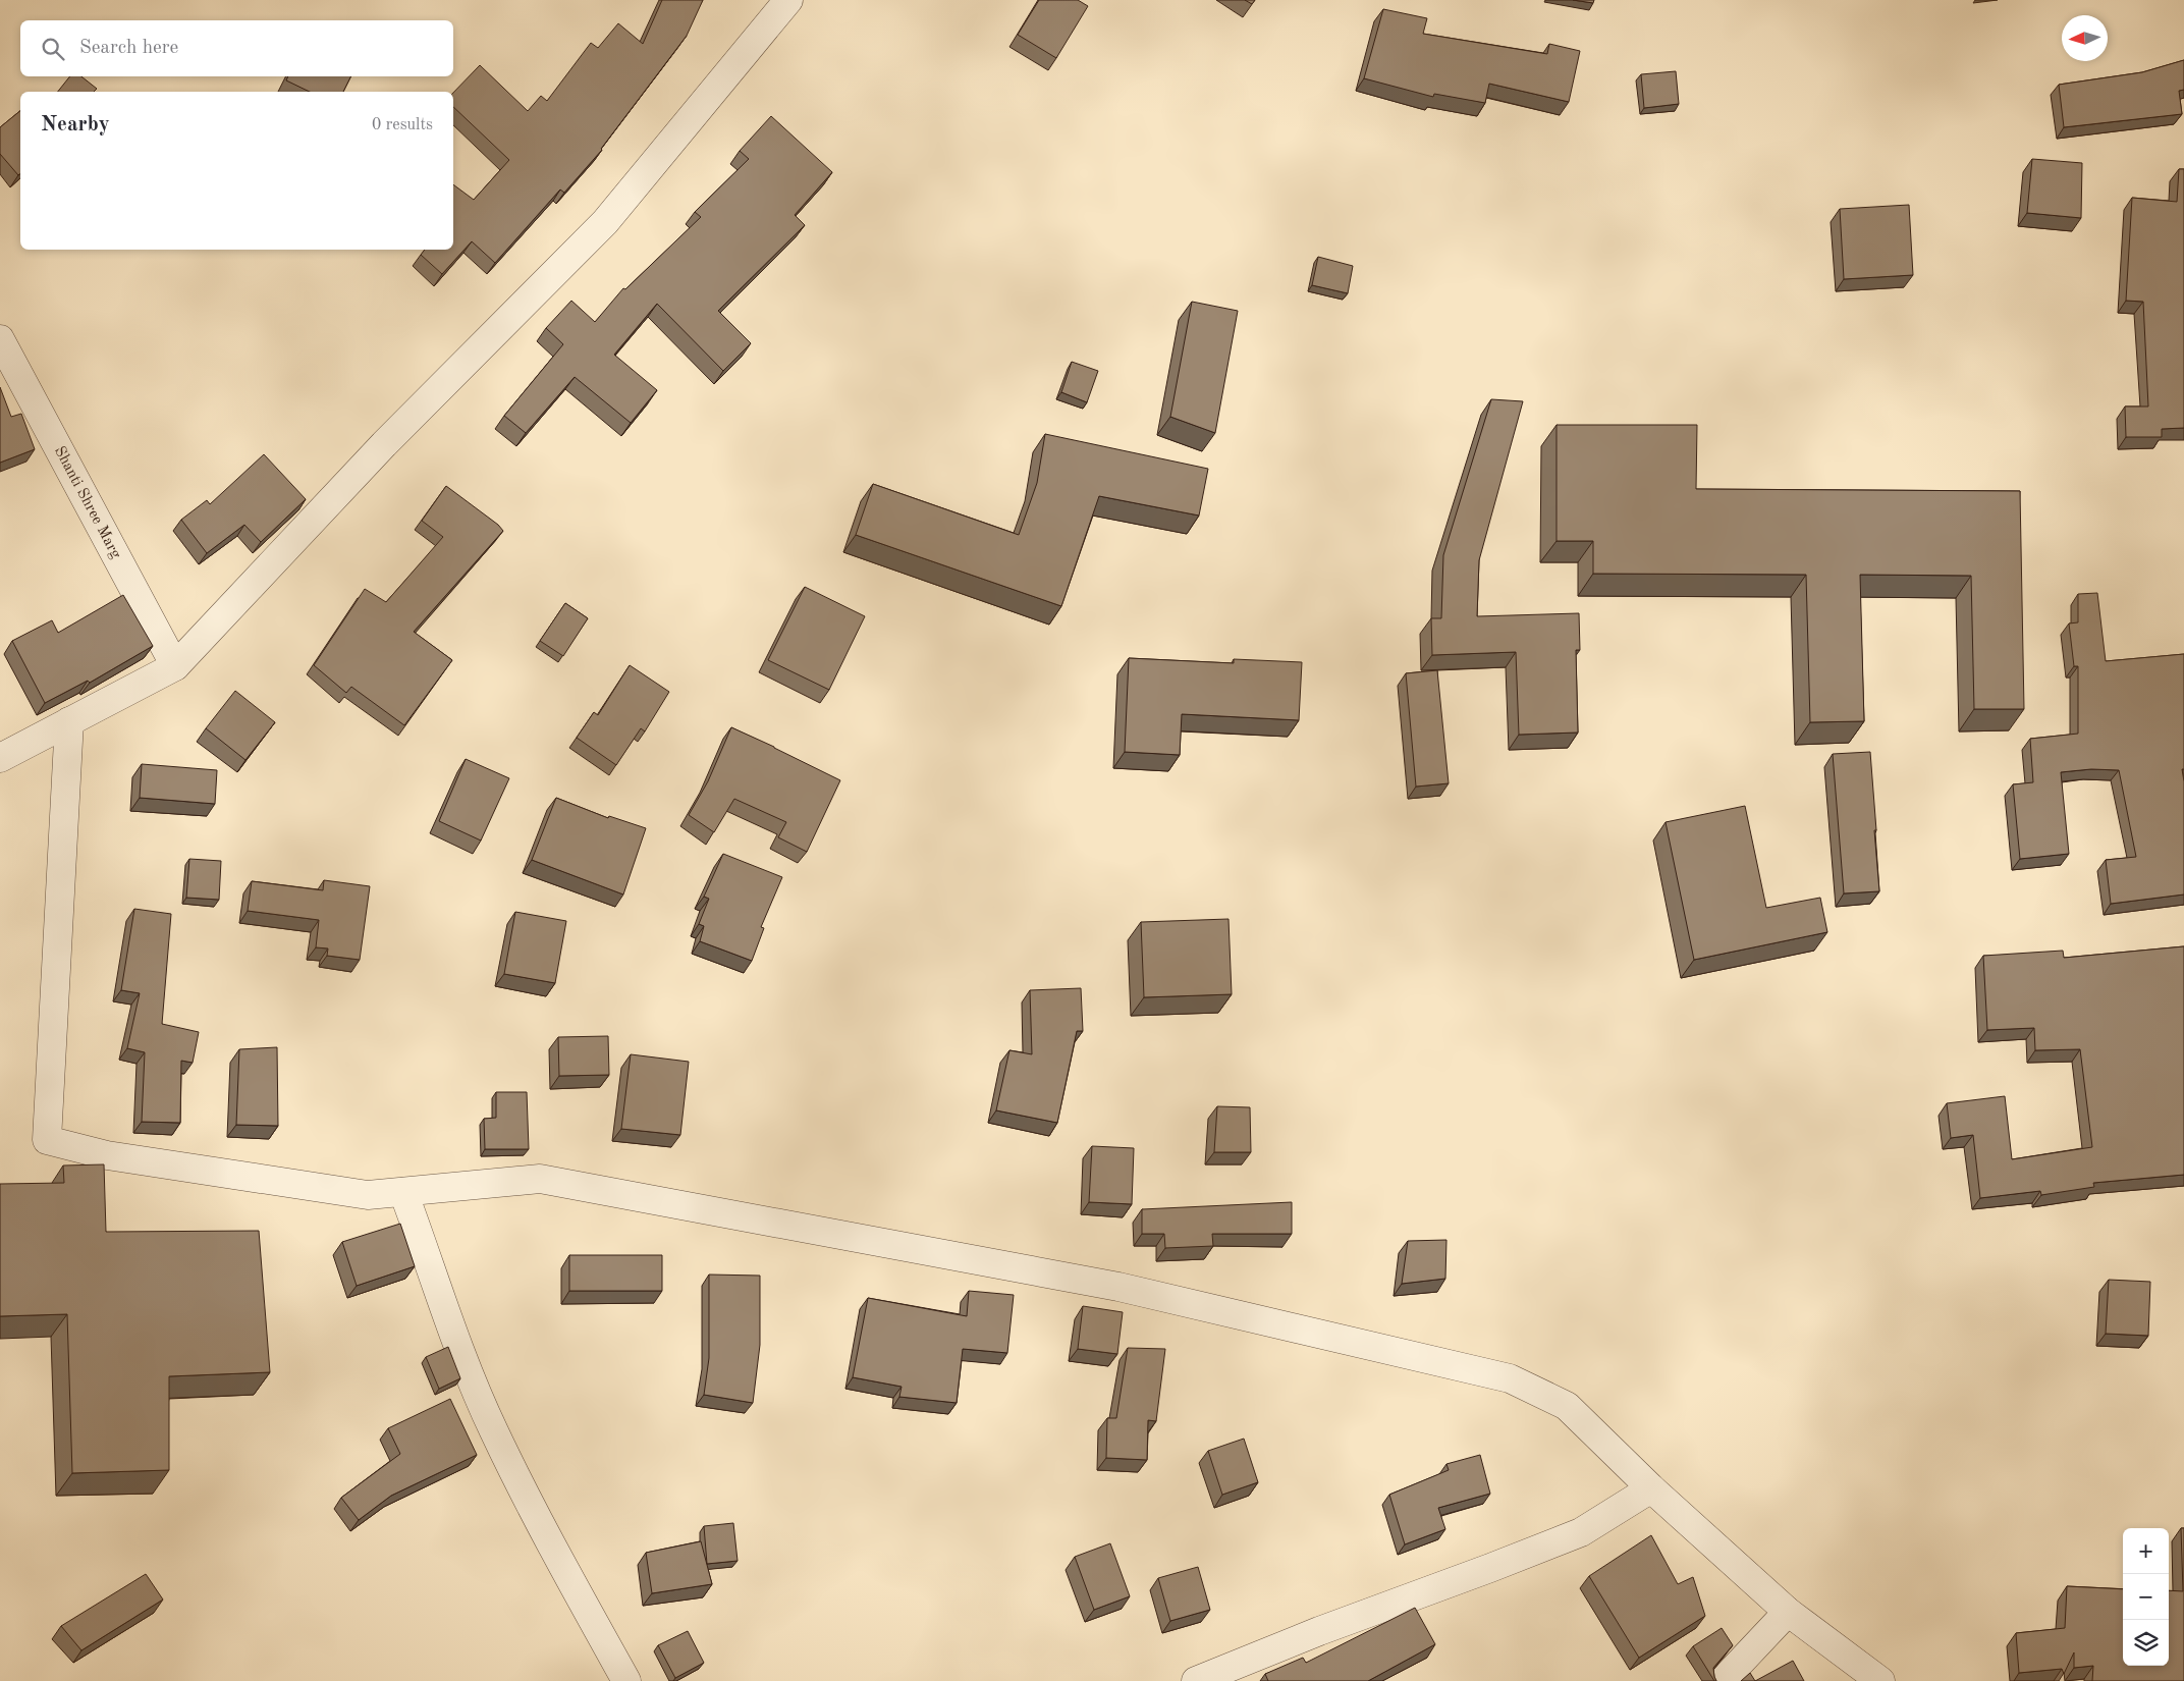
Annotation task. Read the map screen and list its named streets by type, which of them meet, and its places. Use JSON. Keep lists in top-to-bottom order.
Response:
{
  "streets": {
    "street": ["Shanti Shree Marg"]
  },
  "north": "left",
  "page": {
    "search": "Search here",
    "heading": ["Nearby", "0 results"],
    "map_buttons": ["+", "−"]
  }
}
